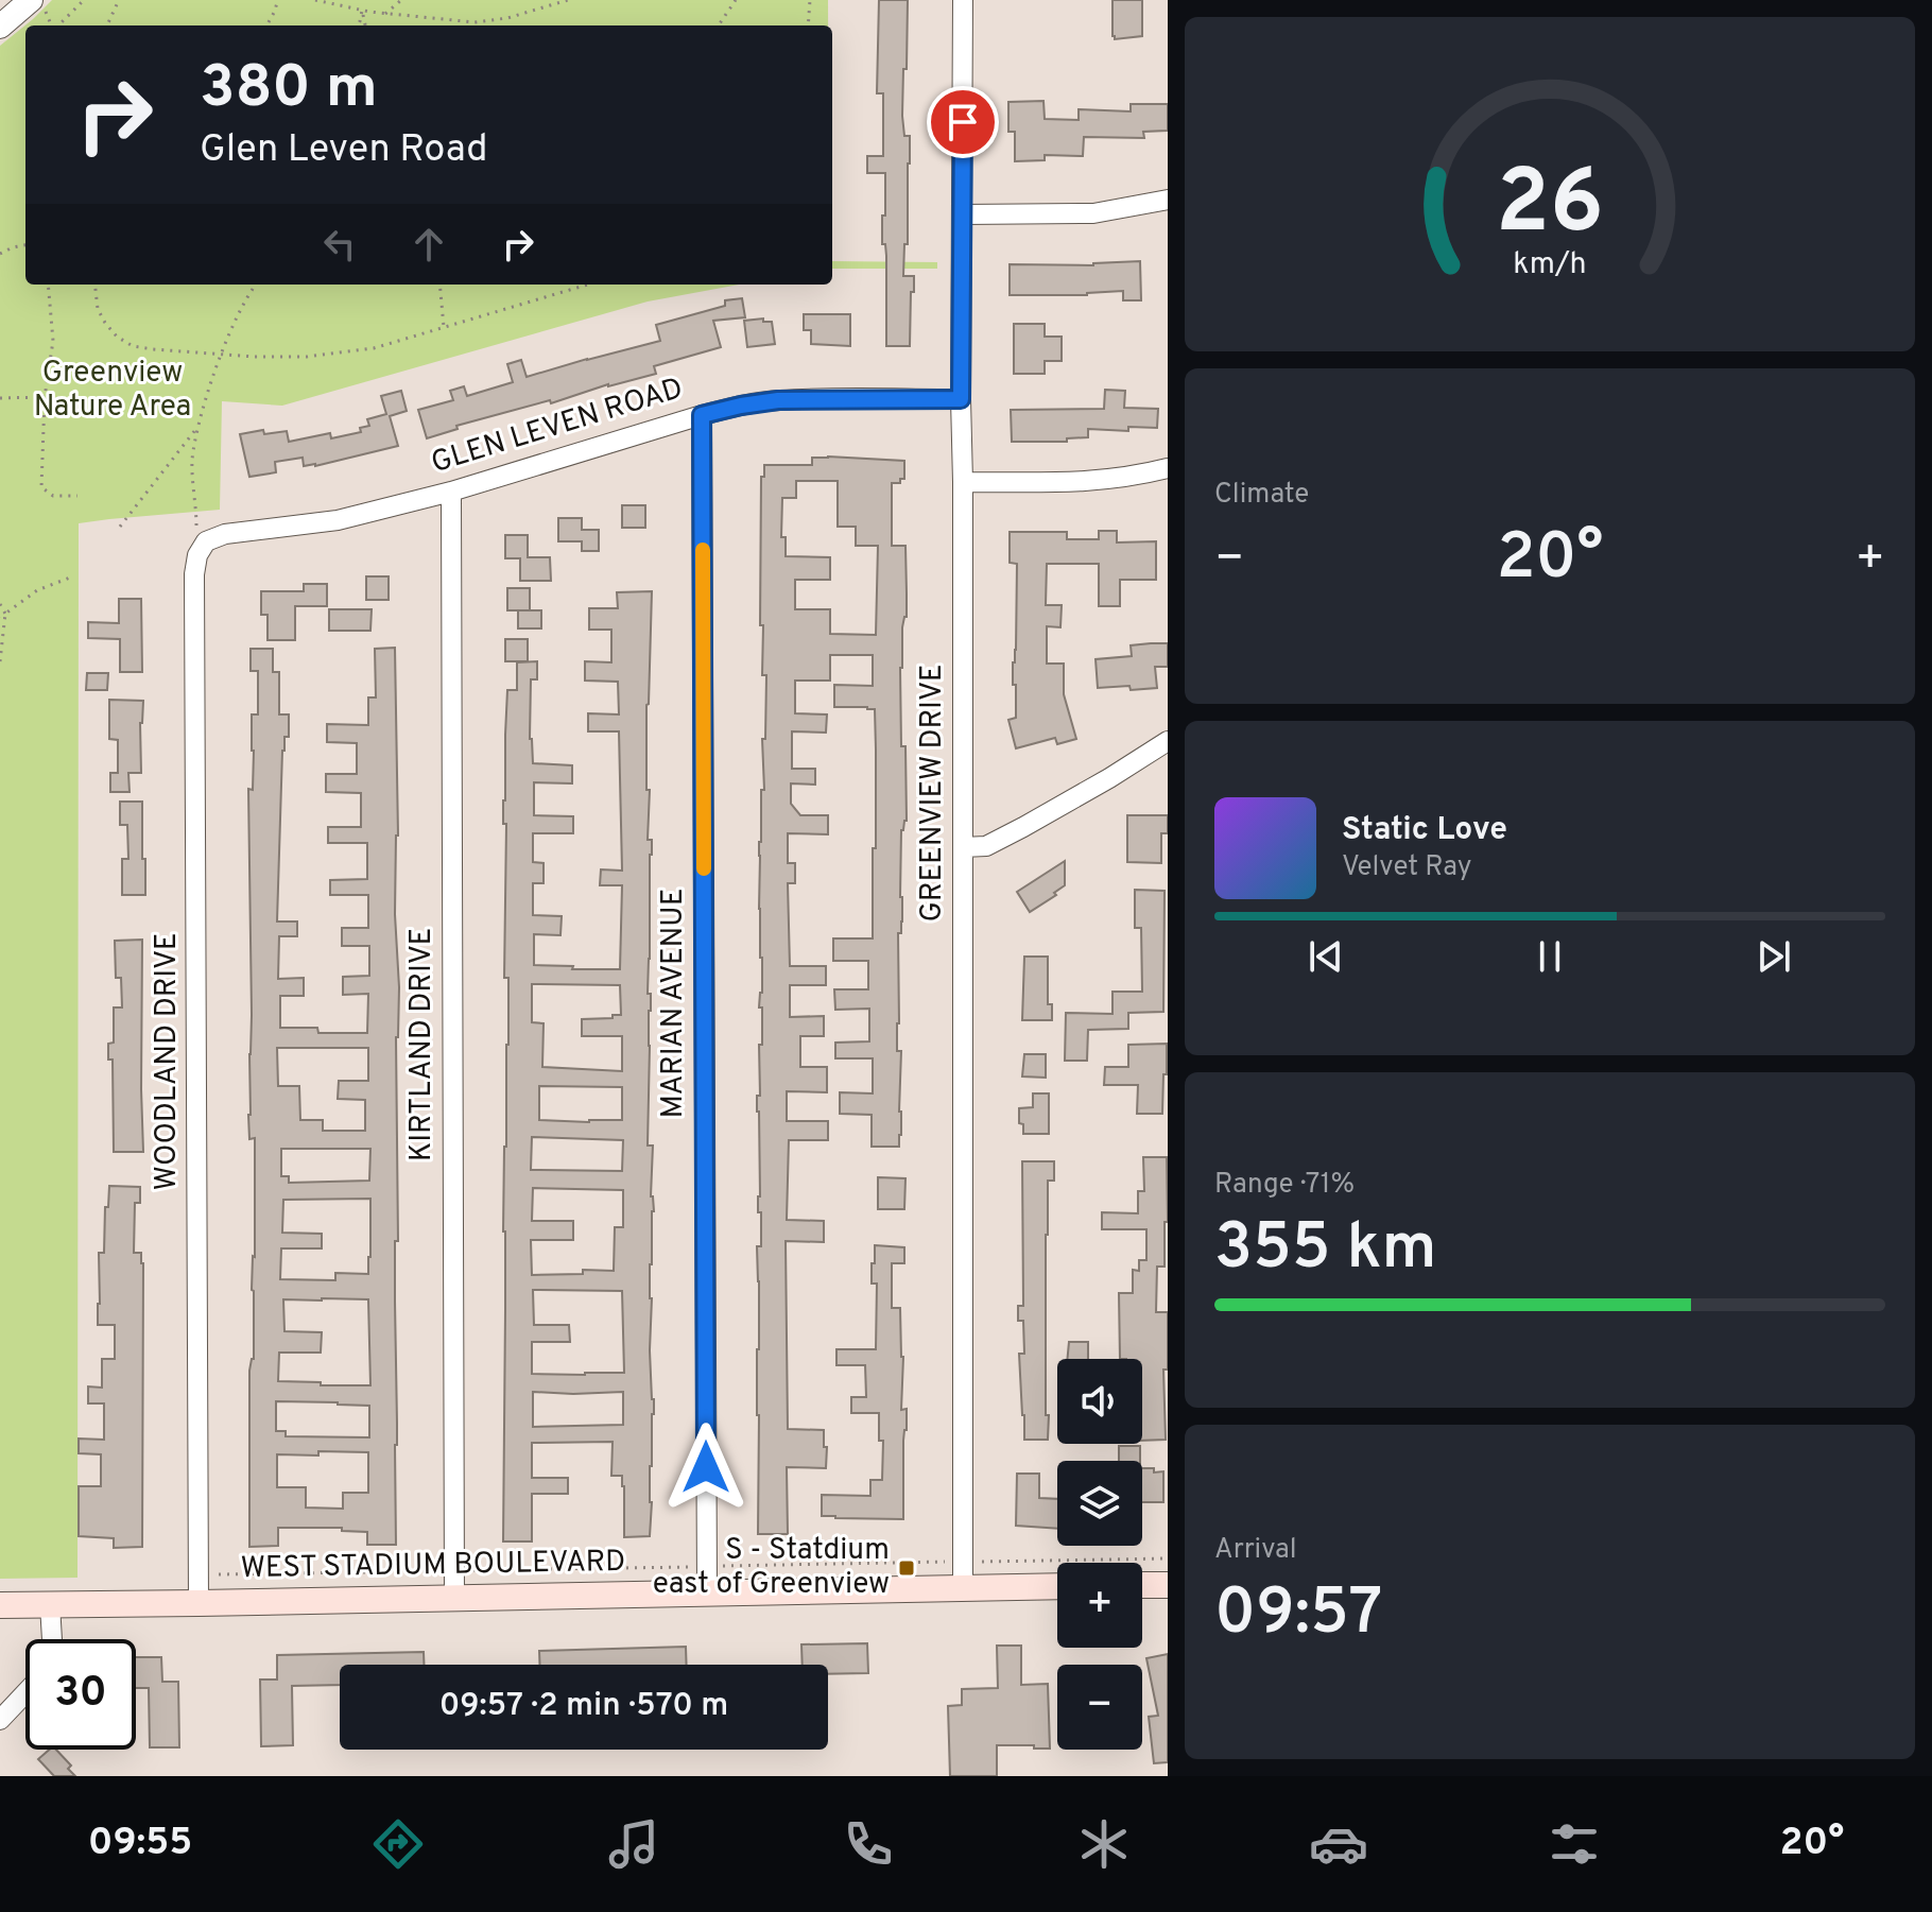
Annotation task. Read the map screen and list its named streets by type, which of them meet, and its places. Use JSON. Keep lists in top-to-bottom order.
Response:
{
  "streets": {
    "main road": ["WEST STADIUM BOULEVARD"],
    "street": [
      "GLEN LEVEN ROAD",
      "GREENVIEW DRIVE",
      "MARIAN AVENUE",
      "KIRTLAND DRIVE",
      "WOODLAND DRIVE"
    ]
  },
  "crossings": [
    ["GLEN LEVEN ROAD", "GREENVIEW DRIVE"],
    ["GLEN LEVEN ROAD", "MARIAN AVENUE"],
    ["GLEN LEVEN ROAD", "KIRTLAND DRIVE"],
    ["GLEN LEVEN ROAD", "WOODLAND DRIVE"],
    ["GREENVIEW DRIVE", "WEST STADIUM BOULEVARD"],
    ["MARIAN AVENUE", "WEST STADIUM BOULEVARD"],
    ["KIRTLAND DRIVE", "WEST STADIUM BOULEVARD"],
    ["WOODLAND DRIVE", "WEST STADIUM BOULEVARD"]
  ],
  "parks": ["Greenview Nature Area"],
  "places": {
    "transit": ["S - Statdium east of Greenview"]
  },
  "page": {
    "turn": ["380 m", "Glen Leven Road"],
    "tile": [
      "Climate",
      ["Range · 71%", "355 km"],
      ["Arrival", "09:57"]
    ],
    "heat": ["−", "20°", "+"],
    "song": ["Static Love", "Velvet Ray"],
    "map_buttons": ["+", "−"],
    "limit": "30",
    "trip": "09:57 · 2 min · 570 m",
    "tabs": ["09:55", "20°"],
    "gauge": ["26", "km/h"]
  }
}
